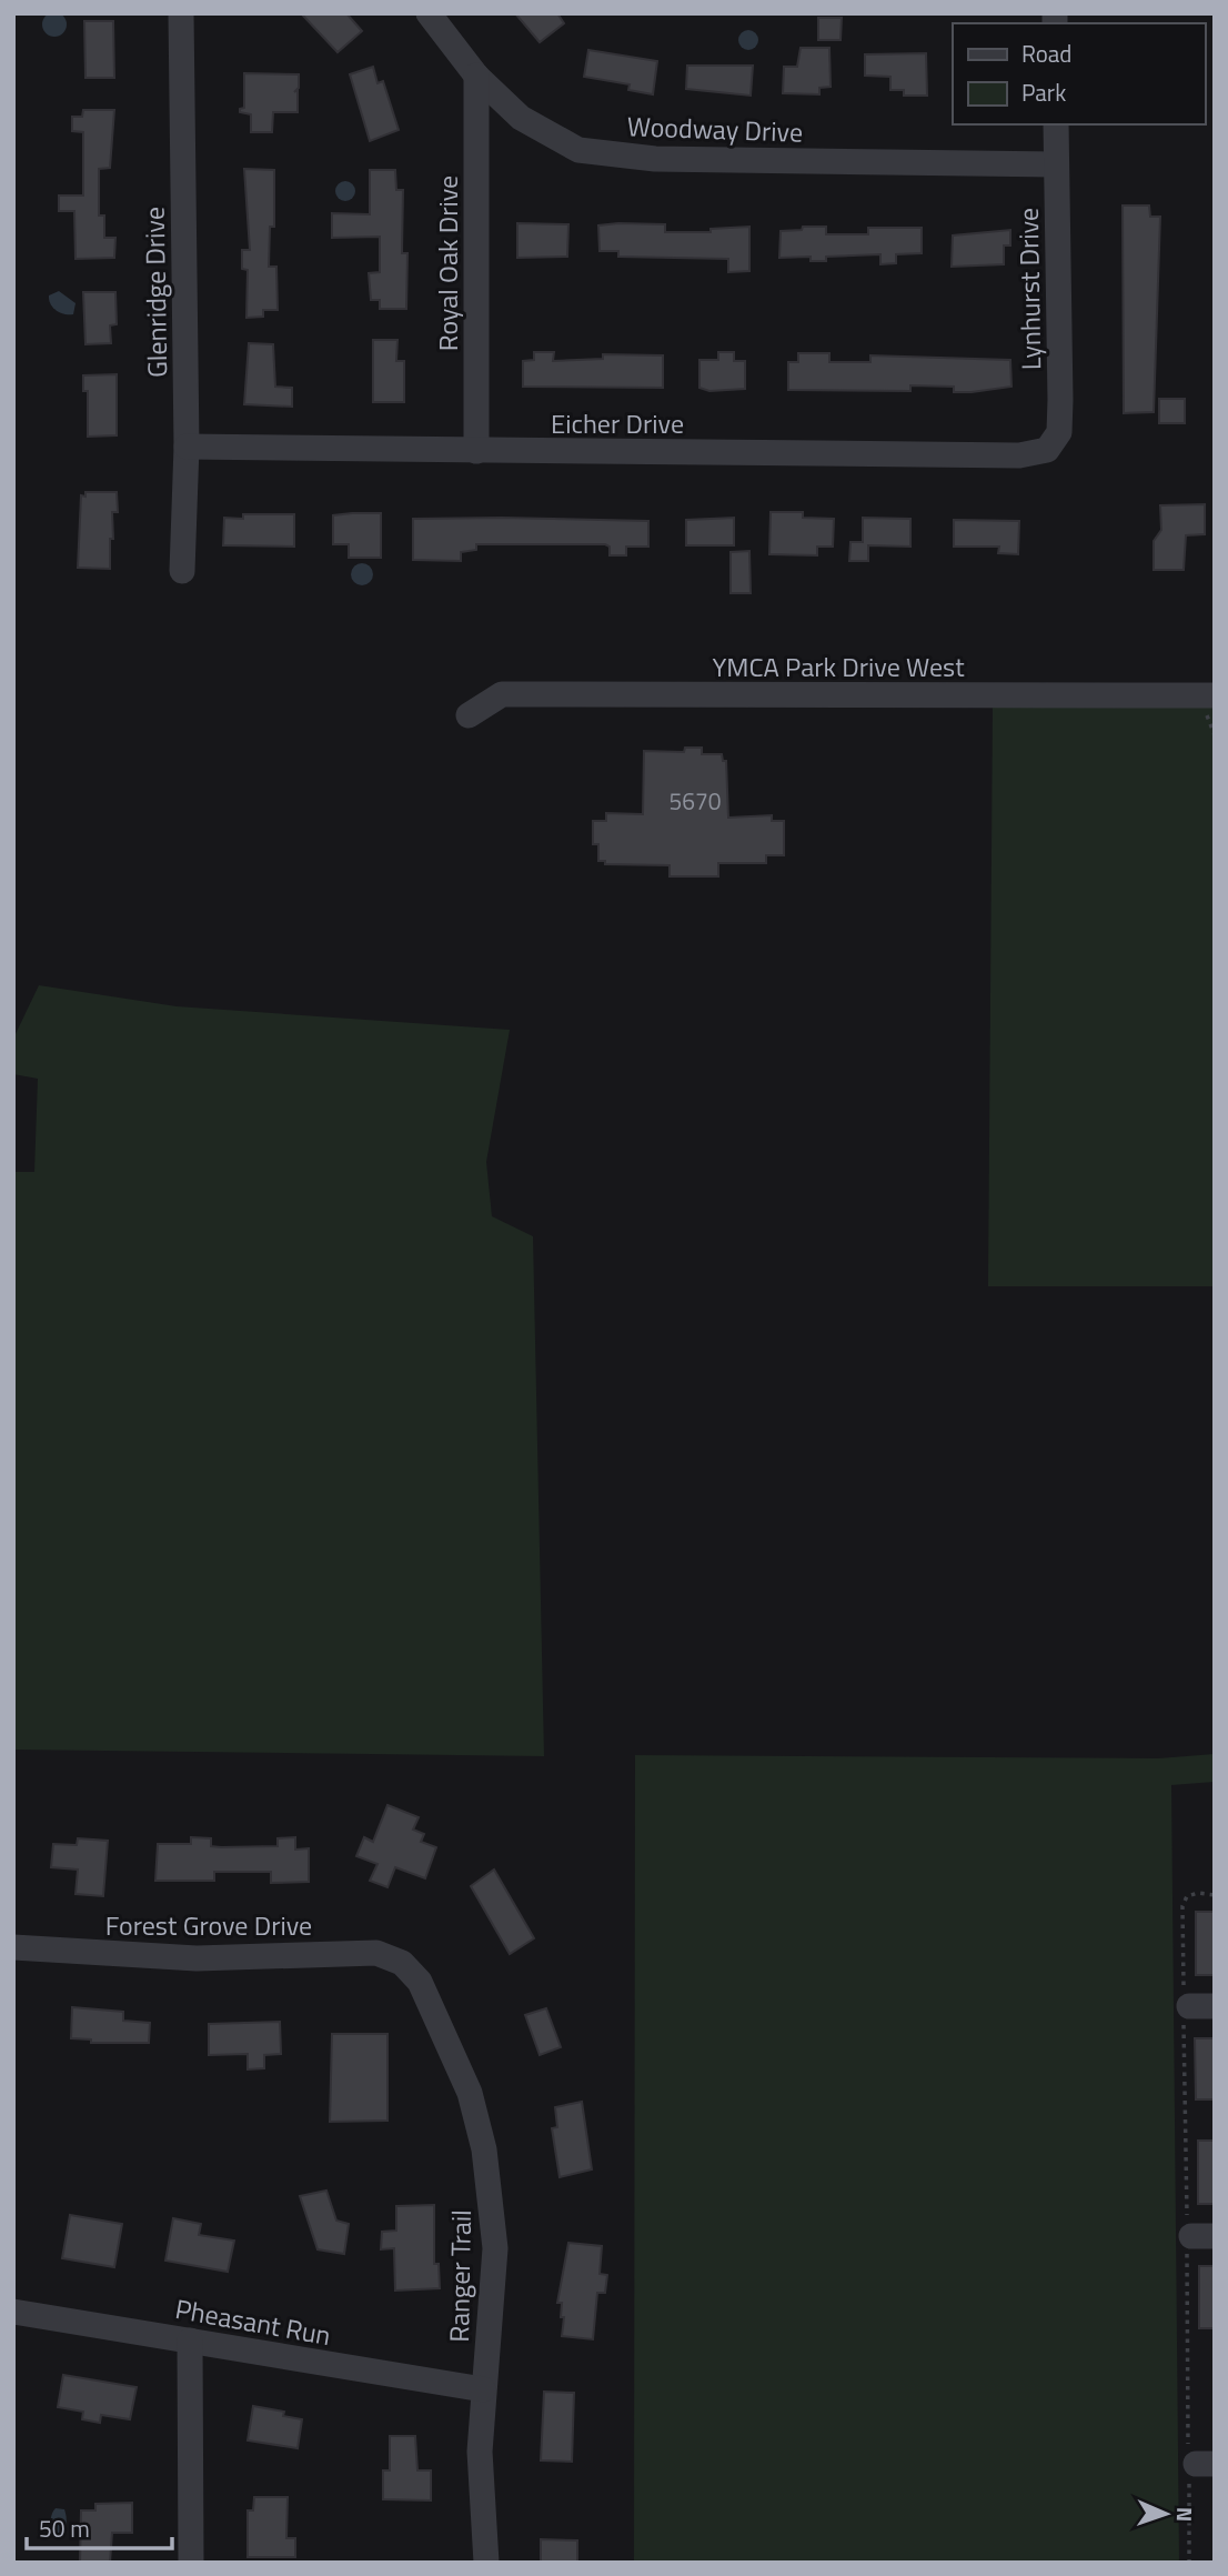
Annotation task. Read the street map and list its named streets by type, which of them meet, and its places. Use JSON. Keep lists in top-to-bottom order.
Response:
{
  "streets": {
    "street": [
      "Woodway Drive",
      "Royal Oak Drive",
      "Lynhurst Drive",
      "Glenridge Drive",
      "Eicher Drive",
      "YMCA Park Drive West",
      "Forest Grove Drive",
      "Ranger Trail",
      "Pheasant Run"
    ]
  },
  "crossings": [
    ["Woodway Drive", "Royal Oak Drive"],
    ["Woodway Drive", "Lynhurst Drive"],
    ["Royal Oak Drive", "Eicher Drive"],
    ["Lynhurst Drive", "Eicher Drive"],
    ["Glenridge Drive", "Eicher Drive"],
    ["Forest Grove Drive", "Ranger Trail"],
    ["Ranger Trail", "Pheasant Run"]
  ],
  "house_numbers": ["5670"],
  "legend": ["Road", "Park"],
  "scale_bar": "50 m",
  "north": "right"
}
